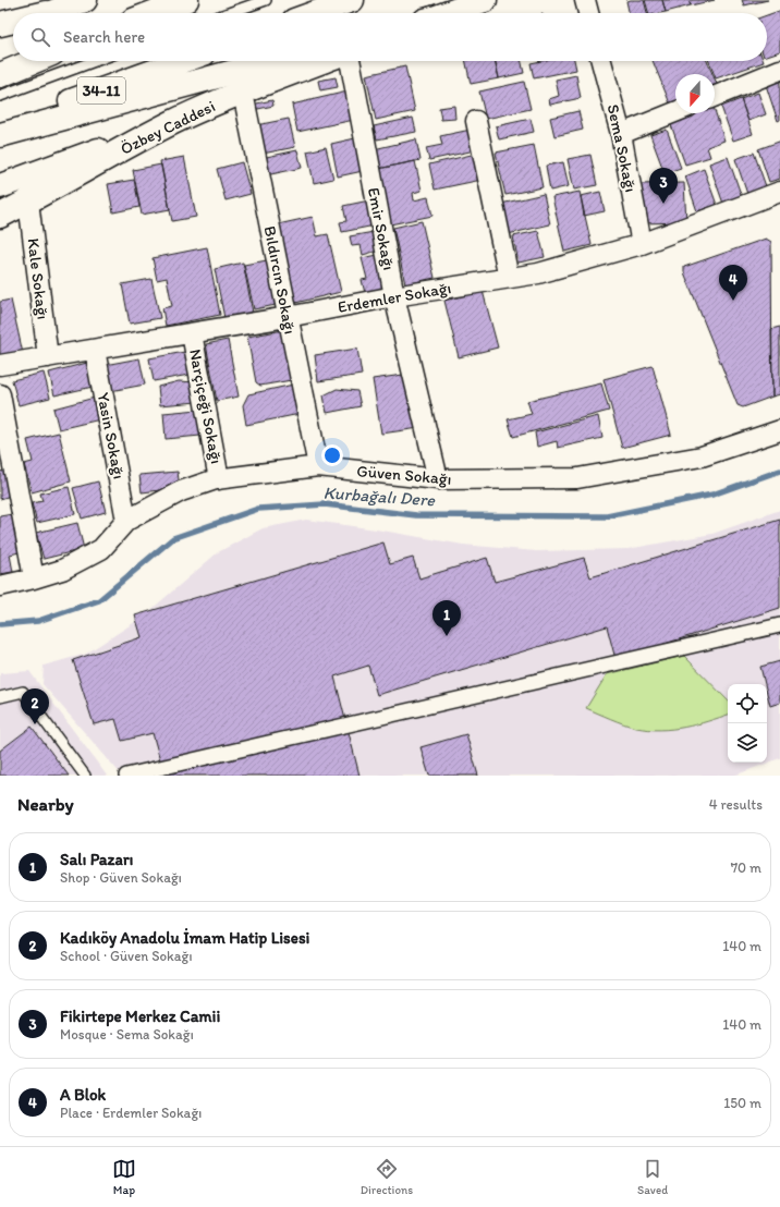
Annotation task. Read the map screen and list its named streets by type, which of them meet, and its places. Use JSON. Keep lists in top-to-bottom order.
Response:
{
  "streets": {
    "main road": ["34-11", "Özbey Caddesi"],
    "street": [
      "Sema Sokağı",
      "Emir Sokağı",
      "Kale Sokağı",
      "Bıldırcın Sokağı",
      "Erdemler Sokağı",
      "Narçiçeği Sokağı",
      "Yasin Sokağı",
      "Güven Sokağı"
    ]
  },
  "crossings": [
    ["Özbey Caddesi", "Kale Sokağı"],
    ["Özbey Caddesi", "Bıldırcın Sokağı"],
    ["Sema Sokağı", "Erdemler Sokağı"],
    ["Emir Sokağı", "Erdemler Sokağı"],
    ["Emir Sokağı", "Güven Sokağı"],
    ["Kale Sokağı", "Erdemler Sokağı"],
    ["Bıldırcın Sokağı", "Erdemler Sokağı"],
    ["Bıldırcın Sokağı", "Güven Sokağı"],
    ["Erdemler Sokağı", "Narçiçeği Sokağı"],
    ["Erdemler Sokağı", "Yasin Sokağı"],
    ["Narçiçeği Sokağı", "Güven Sokağı"],
    ["Yasin Sokağı", "Güven Sokağı"]
  ],
  "water": ["Kurbağalı Dere"],
  "north": "bottom",
  "page": {
    "search": "Search here",
    "pins": [
      "3",
      "4",
      "1",
      "2"
    ],
    "heading": ["Nearby", "4 results"],
    "list": [
      {
        "mark": "1",
        "name": "Salı Pazarı",
        "note": "Shop · Güven Sokağı",
        "value": "70 m"
      },
      {
        "mark": "2",
        "name": "Kadıköy Anadolu İmam Hatip Lisesi",
        "note": "School · Güven Sokağı",
        "value": "140 m"
      },
      {
        "mark": "3",
        "name": "Fikirtepe Merkez Camii",
        "note": "Mosque · Sema Sokağı",
        "value": "140 m"
      },
      {
        "mark": "4",
        "name": "A Blok",
        "note": "Place · Erdemler Sokağı",
        "value": "150 m"
      }
    ],
    "nav": ["Map", "Directions", "Saved"]
  }
}
